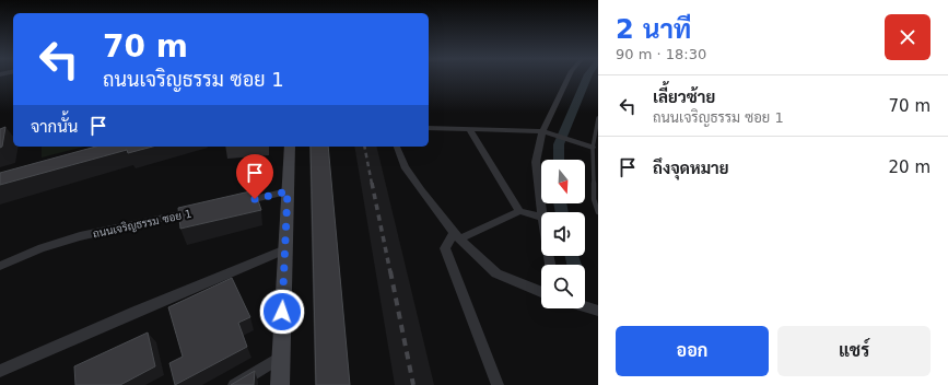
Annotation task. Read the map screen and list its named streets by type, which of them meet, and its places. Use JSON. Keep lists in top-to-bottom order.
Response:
{
  "streets": {
    "street": ["ถนนเจริญธรรม ซอย 1"]
  },
  "north": "bottom",
  "page": {
    "heading": ["2 นาที", "90 m · 18:30"],
    "turn": ["70 m", "ถนนเจริญธรรม ซอย 1"],
    "list": [
      {
        "name": "เลี้ยวซ้าย",
        "note": "ถนนเจริญธรรม ซอย 1",
        "value": "70 m"
      },
      {
        "name": "ถึงจุดหมาย",
        "value": "20 m"
      }
    ],
    "then": "จากนั้น",
    "buttons": ["ออก", "แชร์"]
  }
}
